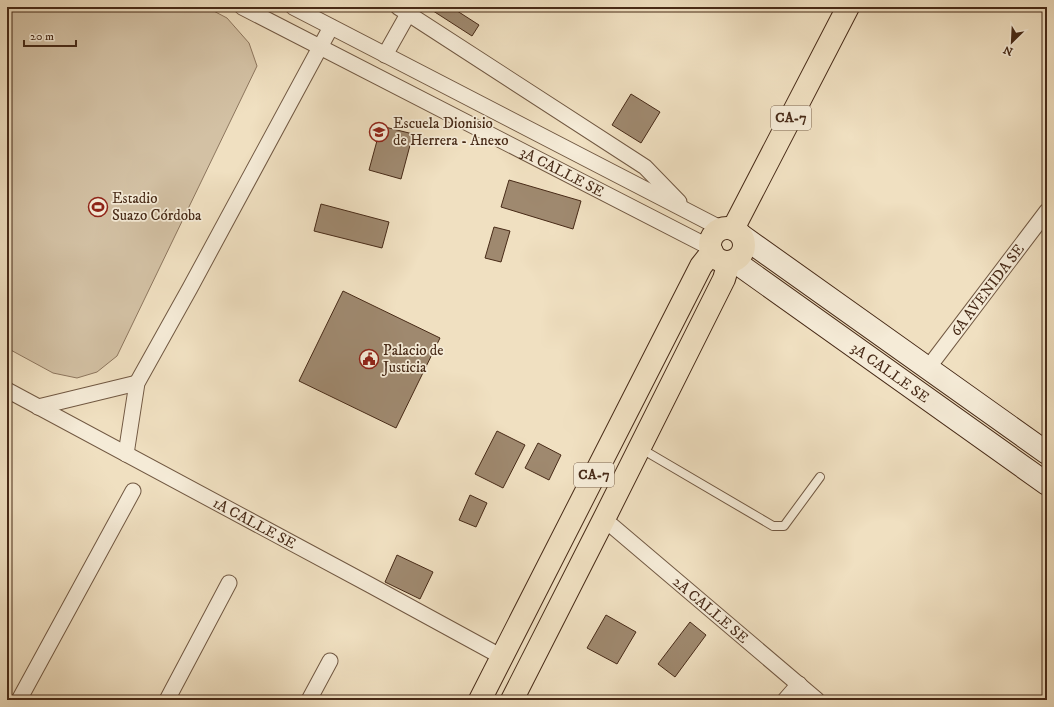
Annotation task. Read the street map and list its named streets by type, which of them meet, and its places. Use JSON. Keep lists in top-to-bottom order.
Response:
{
  "streets": {
    "main road": ["CA-7"],
    "street": [
      "3A CALLE SE",
      "6A AVENIDA SE",
      "1A CALLE SE",
      "2A CALLE SE"
    ]
  },
  "crossings": [
    ["CA-7", "3A CALLE SE"],
    ["CA-7", "1A CALLE SE"],
    ["CA-7", "2A CALLE SE"],
    ["3A CALLE SE", "6A AVENIDA SE"]
  ],
  "places": {
    "school or university": ["Escuela Dionisio de Herrera - Anexo"],
    "sports": ["Estadio Suazo Córdoba"],
    "public building": ["Palacio de Justicia"]
  },
  "scale_bar": "20 m",
  "north": "bottom left"
}
